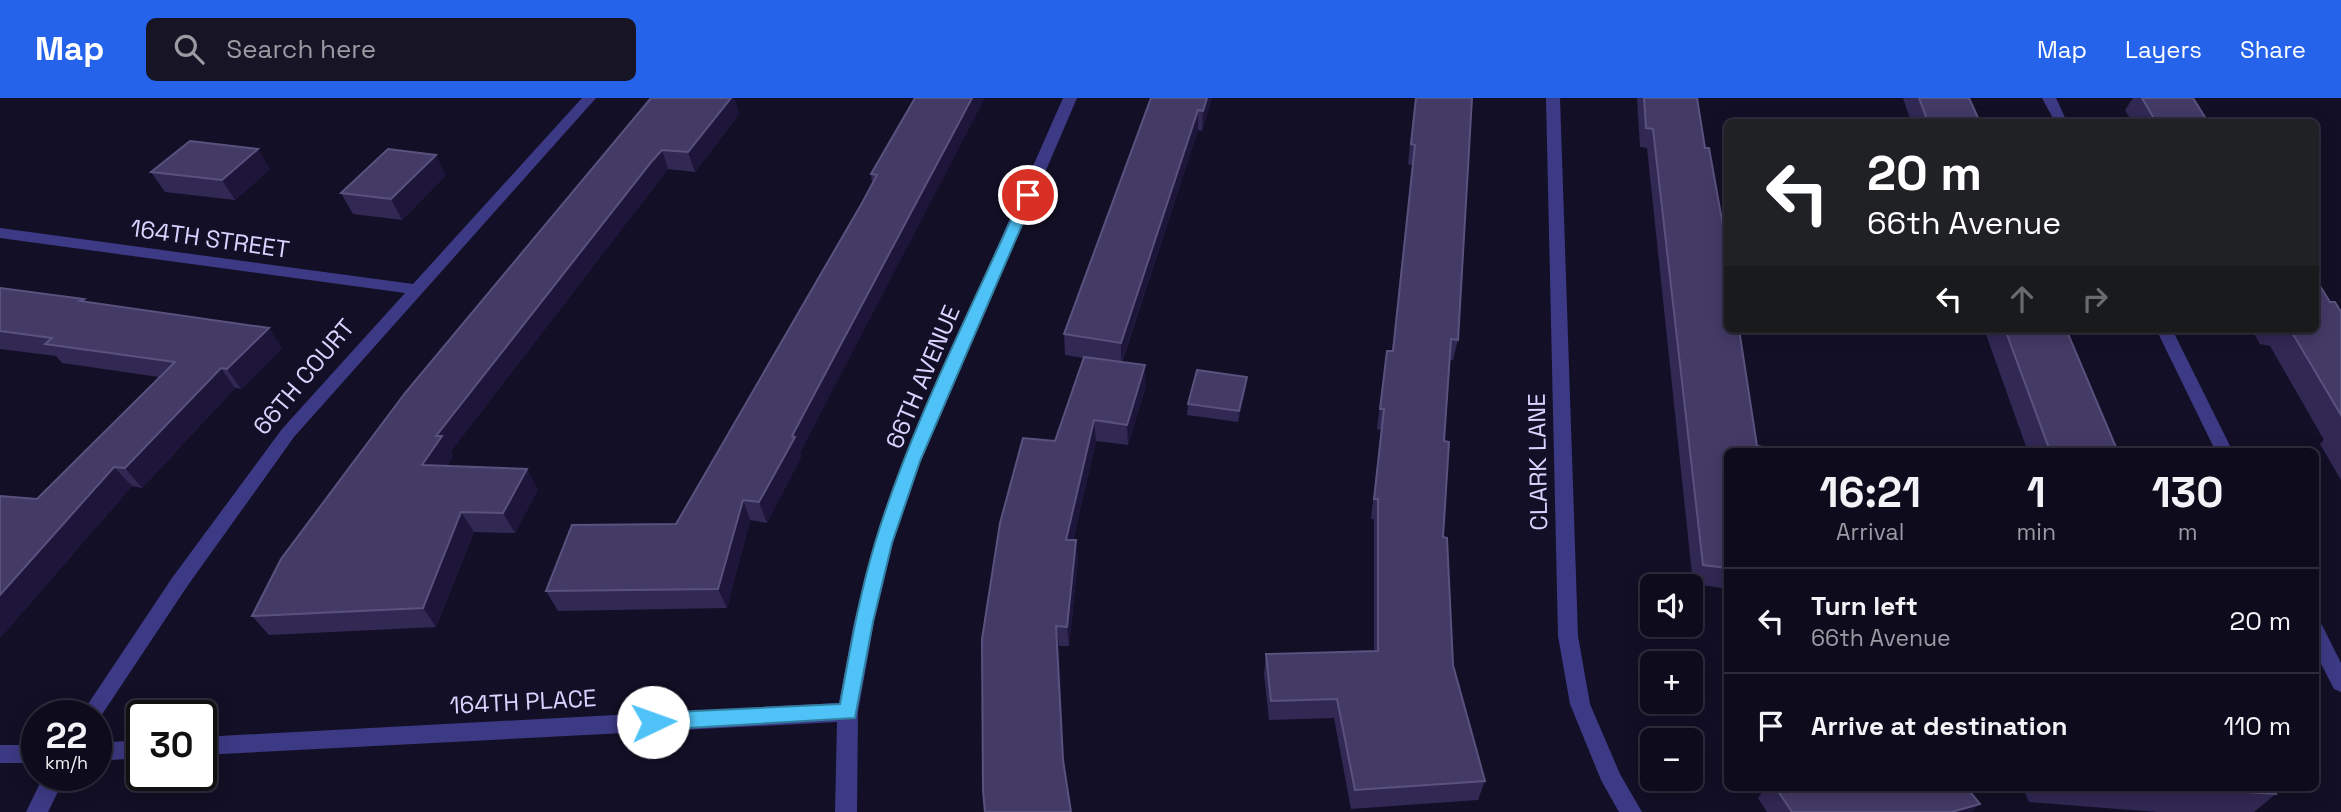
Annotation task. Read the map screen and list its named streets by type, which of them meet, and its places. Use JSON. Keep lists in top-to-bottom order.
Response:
{
  "streets": {
    "street": [
      "164TH STREET",
      "66TH COURT",
      "66TH AVENUE",
      "CLARK LANE",
      "164TH PLACE"
    ]
  },
  "crossings": [
    ["164TH STREET", "66TH COURT"],
    ["66TH AVENUE", "164TH PLACE"]
  ],
  "page": {
    "header": "Map",
    "search": "Search here",
    "nav": ["Map", "Layers", "Share"],
    "turn": ["20 m", "66th Avenue"],
    "eta": [
      "16:21",
      "Arrival",
      "1",
      "min",
      "130",
      "m"
    ],
    "list": [
      {
        "name": "Turn left",
        "note": "66th Avenue",
        "value": "20 m"
      },
      {
        "name": "Arrive at destination",
        "value": "110 m"
      }
    ],
    "map_buttons": ["+", "−"],
    "speed": "22 km/h",
    "limit": "30"
  }
}
